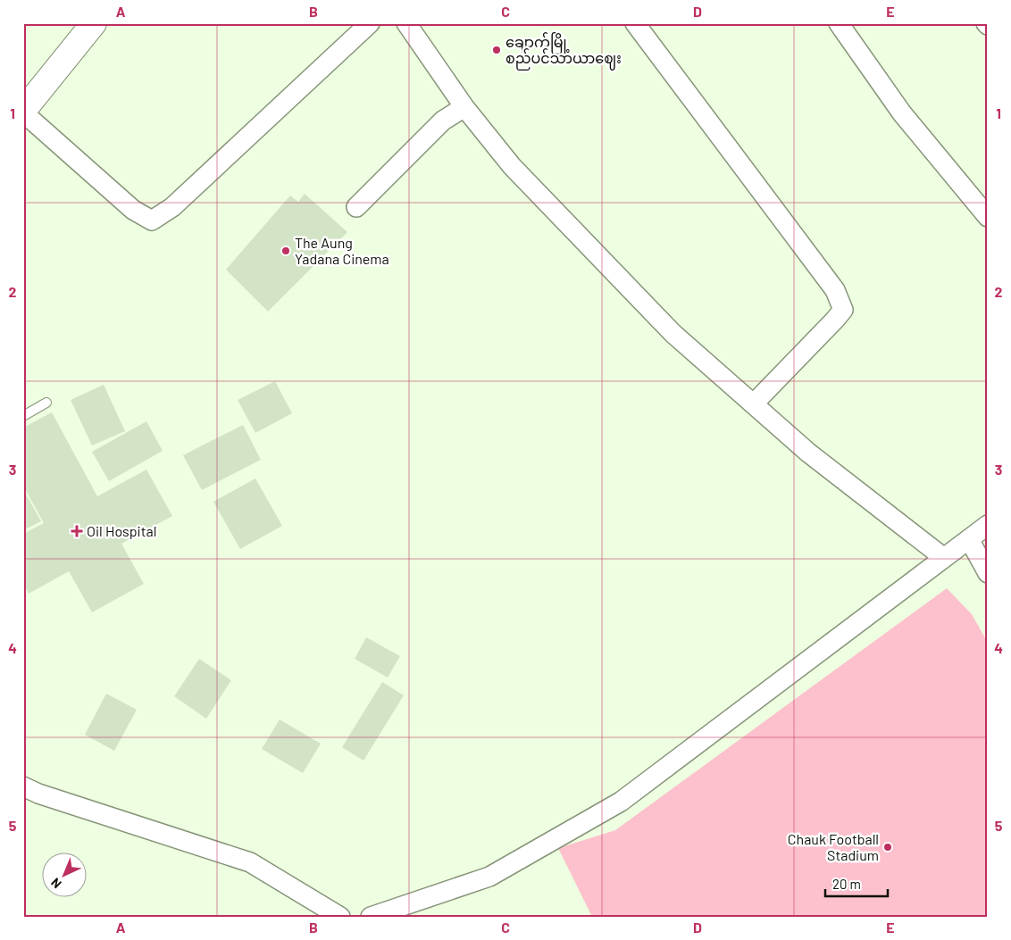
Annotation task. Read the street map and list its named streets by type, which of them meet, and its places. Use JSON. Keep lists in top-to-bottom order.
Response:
{
  "places": {
    "other": ["ချောက်မြို့ စည်ပင်သာယာဈေး", "The Aung Yadana Cinema", "Chauk Football Stadium"],
    "health": ["Oil Hospital"]
  },
  "scale_bar": "20 m",
  "north": "bottom left",
  "grid": {
    "columns": [
      "A",
      "B",
      "C",
      "D",
      "E"
    ],
    "rows": [
      "1",
      "2",
      "3",
      "4",
      "5"
    ]
  }
}
